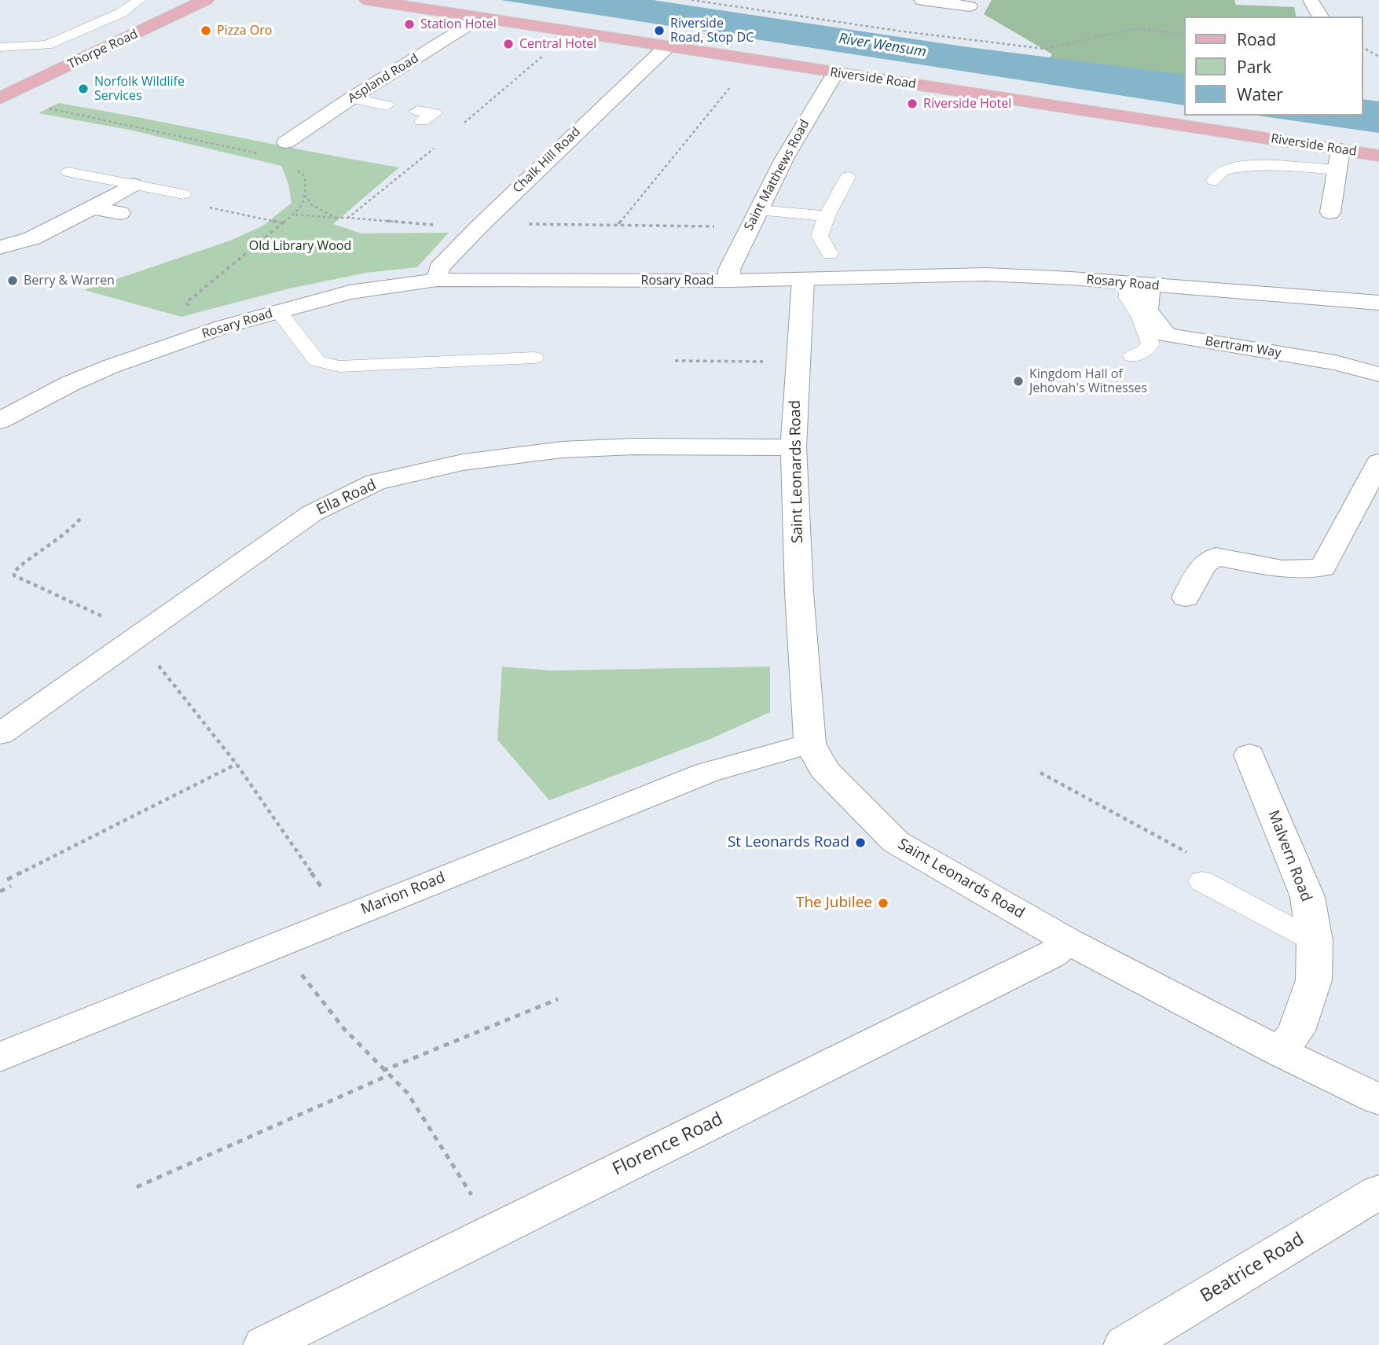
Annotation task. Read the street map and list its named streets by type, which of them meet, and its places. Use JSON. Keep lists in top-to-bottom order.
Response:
{
  "streets": {
    "main road": ["Thorpe Road", "Riverside Road"],
    "street": [
      "Aspland Road",
      "Chalk Hill Road",
      "Saint Matthews Road",
      "Rosary Road",
      "Bertram Way",
      "Saint Leonards Road",
      "Ella Road",
      "Malvern Road",
      "Marion Road",
      "Florence Road",
      "Beatrice Road"
    ]
  },
  "crossings": [
    ["Aspland Road", "Riverside Road"],
    ["Riverside Road", "Chalk Hill Road"],
    ["Riverside Road", "Saint Matthews Road"],
    ["Chalk Hill Road", "Rosary Road"],
    ["Saint Matthews Road", "Rosary Road"],
    ["Rosary Road", "Bertram Way"],
    ["Rosary Road", "Saint Leonards Road"],
    ["Saint Leonards Road", "Ella Road"],
    ["Saint Leonards Road", "Malvern Road"],
    ["Saint Leonards Road", "Marion Road"],
    ["Saint Leonards Road", "Florence Road"]
  ],
  "water": ["River Wensum"],
  "parks": ["Old Library Wood"],
  "places": [
    "Station Hotel",
    "Pizza Oro",
    "Riverside Road, Stop DC",
    "Central Hotel",
    "Norfolk Wildlife Services",
    "Riverside Hotel",
    "Berry & Warren",
    "Kingdom Hall of Jehovah's Witnesses",
    "St Leonards Road",
    "The Jubilee"
  ],
  "legend": ["Road", "Park", "Water"]
}
